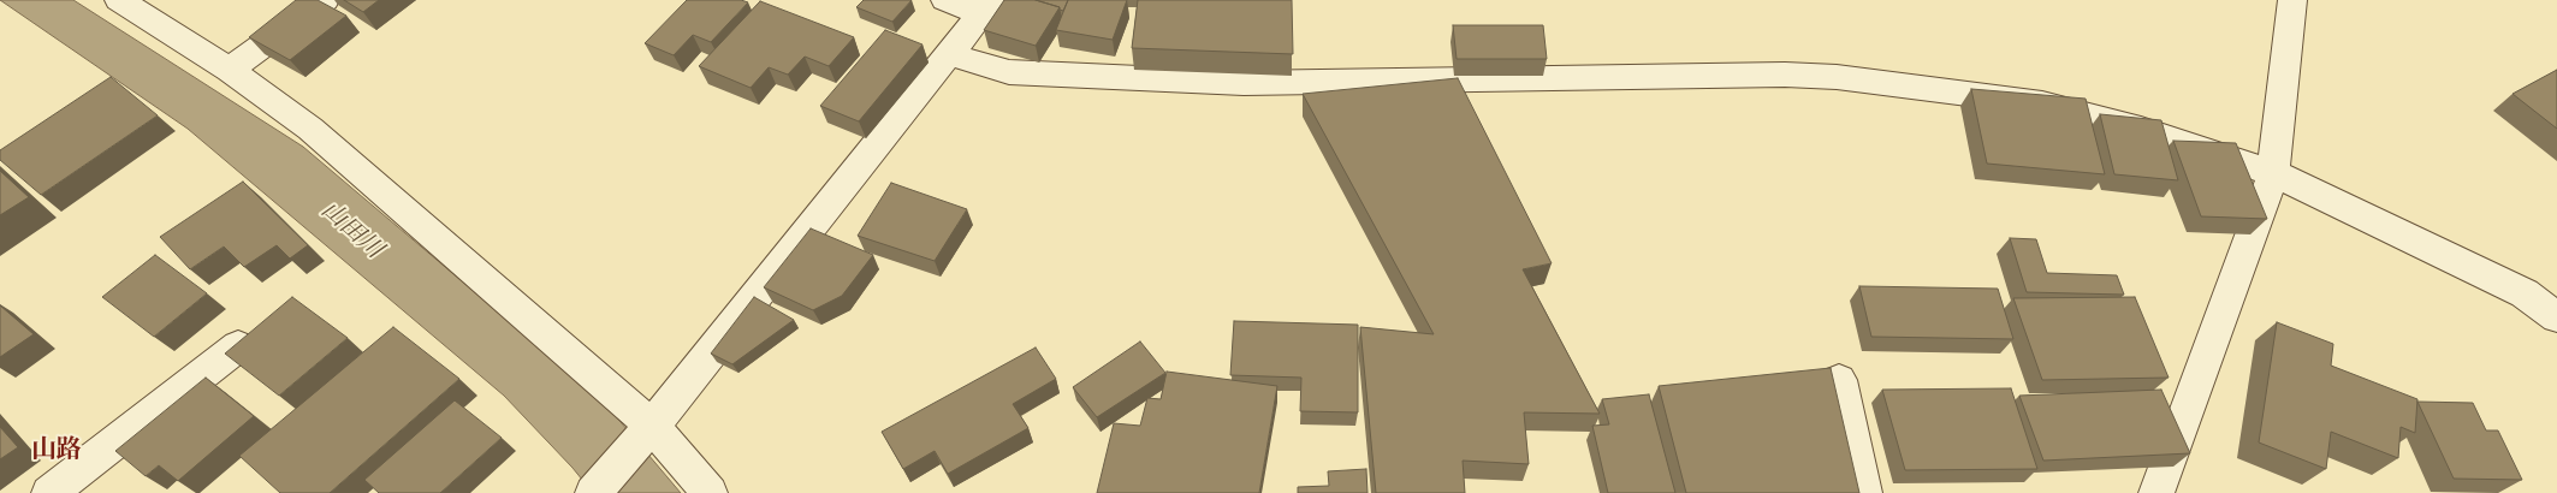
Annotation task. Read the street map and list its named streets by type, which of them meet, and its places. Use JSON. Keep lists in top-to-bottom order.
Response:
{
  "districts": ["山路"],
  "water": ["山田川"]
}
